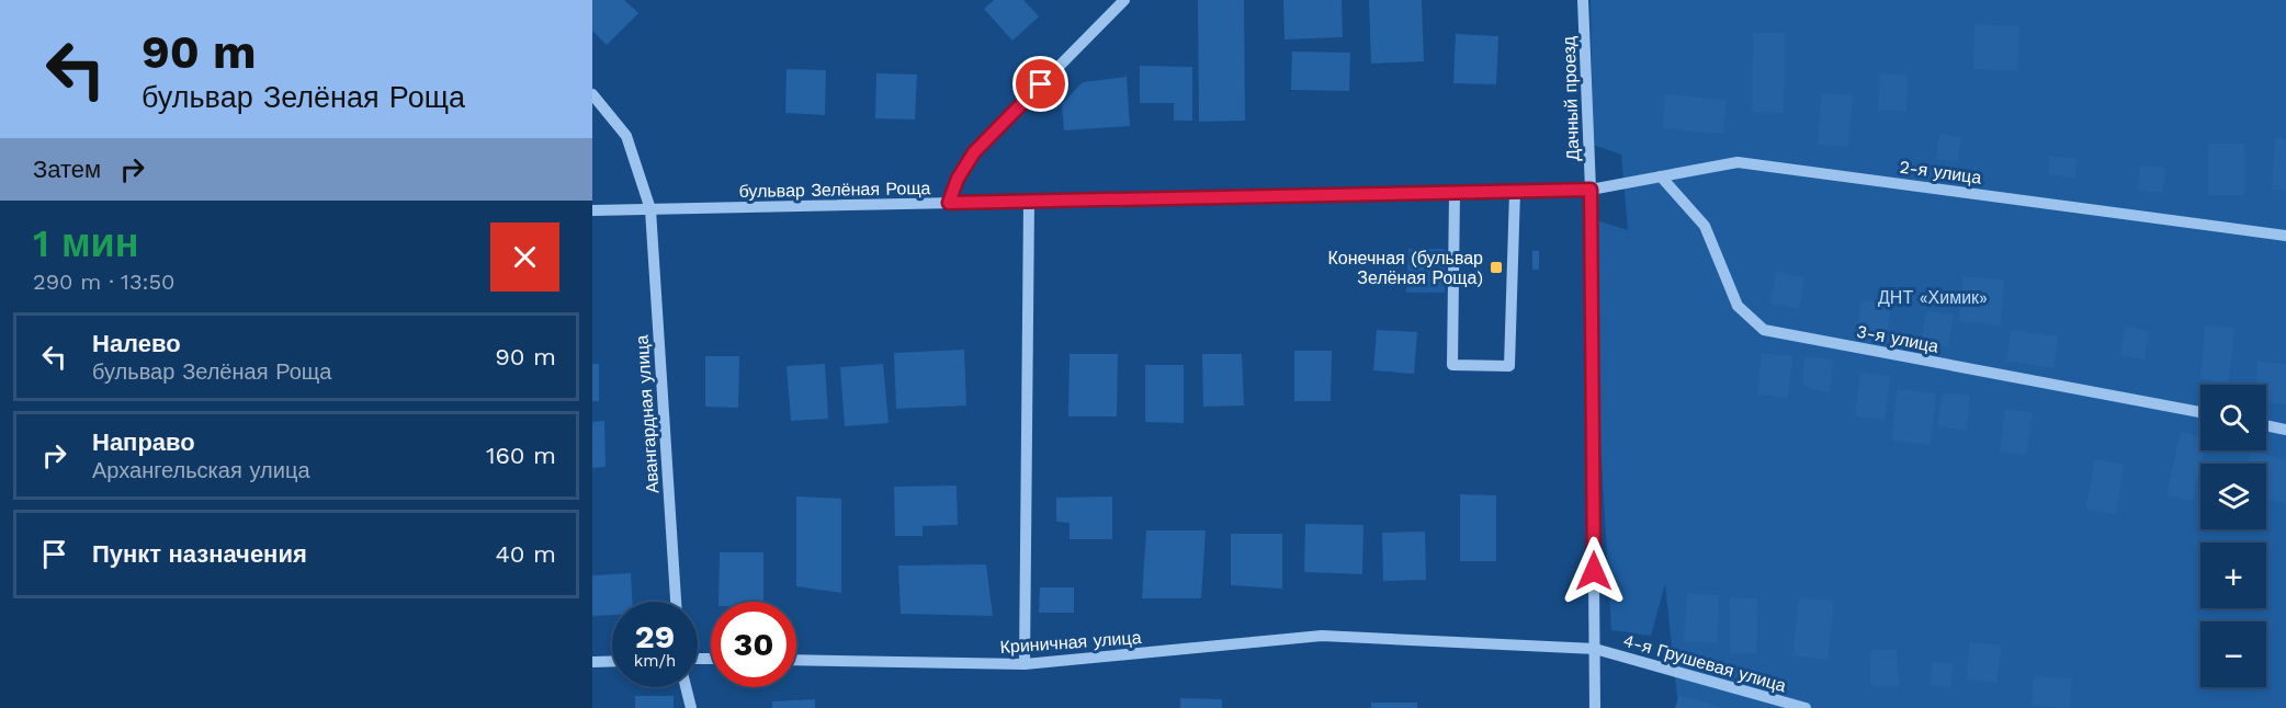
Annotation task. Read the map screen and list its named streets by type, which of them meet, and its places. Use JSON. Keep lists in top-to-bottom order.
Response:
{
  "streets": {
    "street": [
      "Дачный проезд",
      "2-я улица",
      "бульвар Зелёная Роща",
      "3-я улица",
      "Авангардная улица",
      "Криничная улица",
      "4-я Грушевая улица"
    ]
  },
  "crossings": [
    ["Дачный проезд", "2-я улица"],
    ["Дачный проезд", "бульвар Зелёная Роща"],
    ["Дачный проезд", "Криничная улица"],
    ["Дачный проезд", "4-я Грушевая улица"],
    ["2-я улица", "бульвар Зелёная Роща"],
    ["2-я улица", "3-я улица"],
    ["бульвар Зелёная Роща", "Авангардная улица"],
    ["Криничная улица", "4-я Грушевая улица"]
  ],
  "parks": ["ДНТ «Химик»"],
  "places": {
    "transit": ["Конечная (бульвар Зелёная Роща)"]
  },
  "page": {
    "turn": ["90 m", "бульвар Зелёная Роща"],
    "then": "Затем",
    "heading": ["1 мин", "290 m · 13:50"],
    "list": [
      {
        "name": "Налево",
        "note": "бульвар Зелёная Роща",
        "value": "90 m"
      },
      {
        "name": "Направо",
        "note": "Архангельская улица",
        "value": "160 m"
      },
      {
        "name": "Пункт назначения",
        "value": "40 m"
      }
    ],
    "map_buttons": ["+", "−"],
    "speed": "29 km/h",
    "limit": "30"
  }
}
